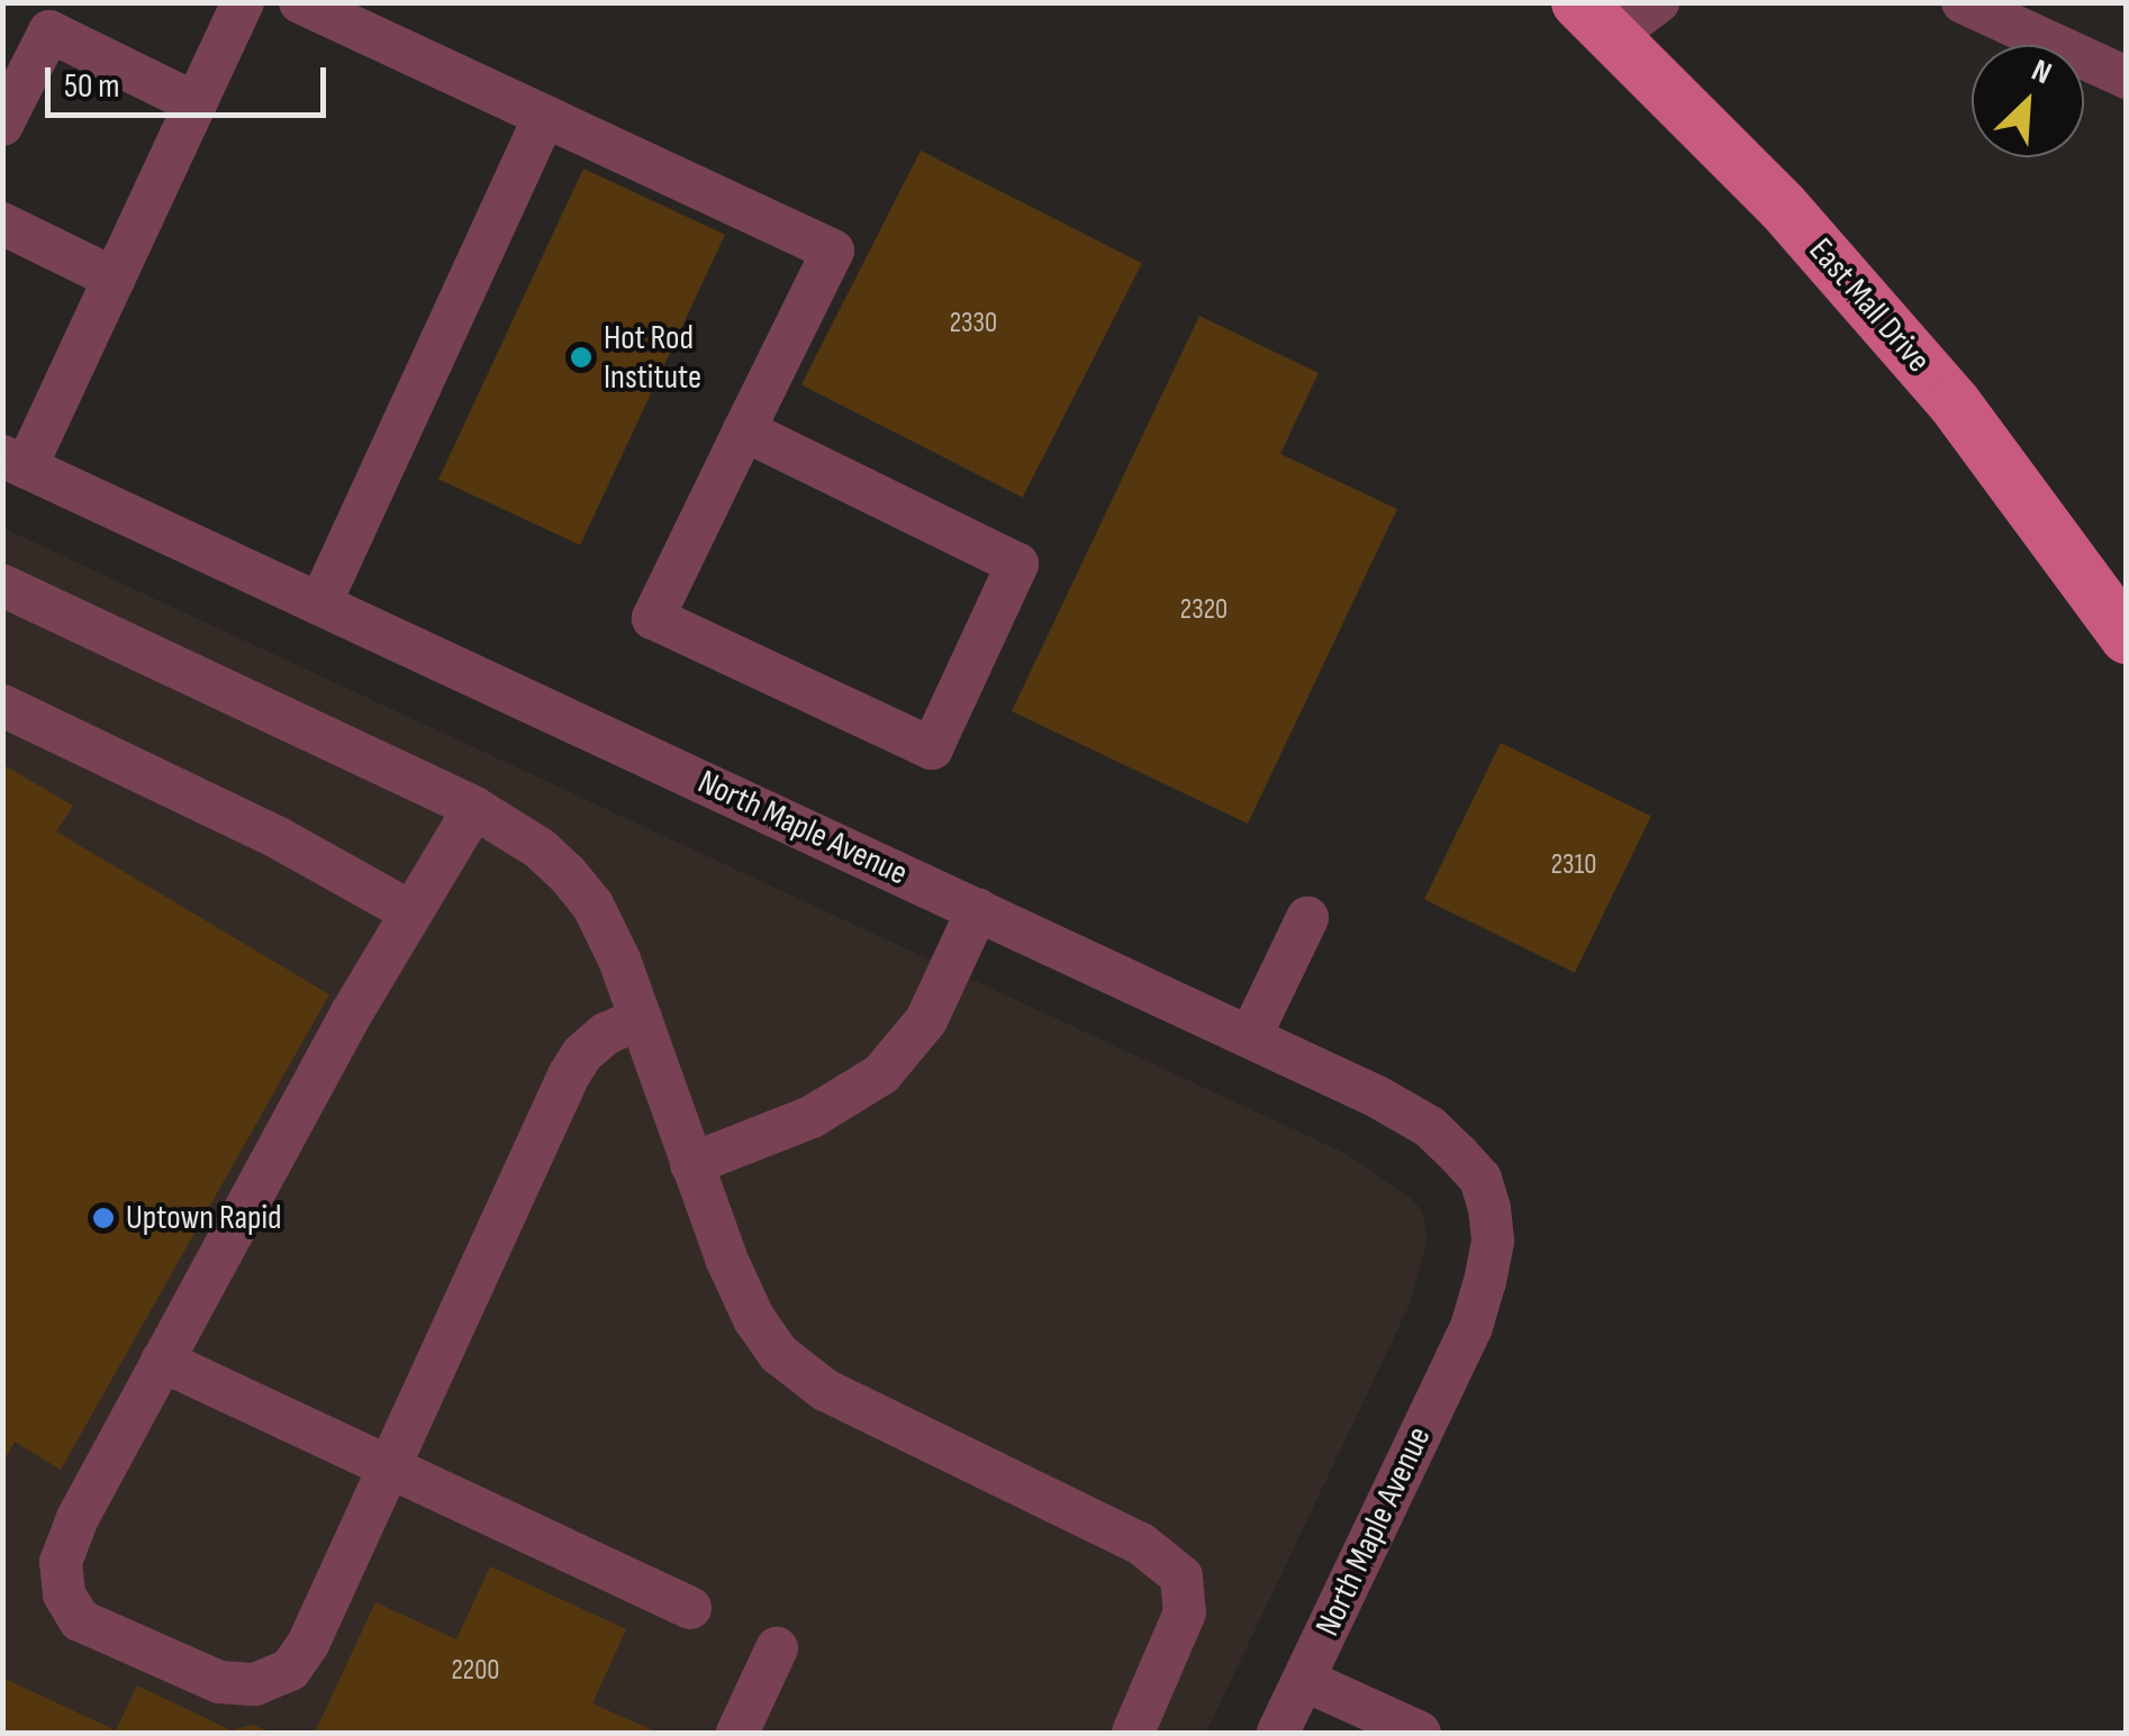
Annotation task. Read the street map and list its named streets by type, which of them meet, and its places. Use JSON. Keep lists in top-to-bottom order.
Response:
{
  "streets": {
    "main road": ["East Mall Drive"],
    "street": ["North Maple Avenue"]
  },
  "places": ["Hot Rod Institute", "Uptown Rapid"],
  "house_numbers": [
    "2330",
    "2320",
    "2310",
    "2200"
  ],
  "scale_bar": "50 m",
  "north": "top right"
}
